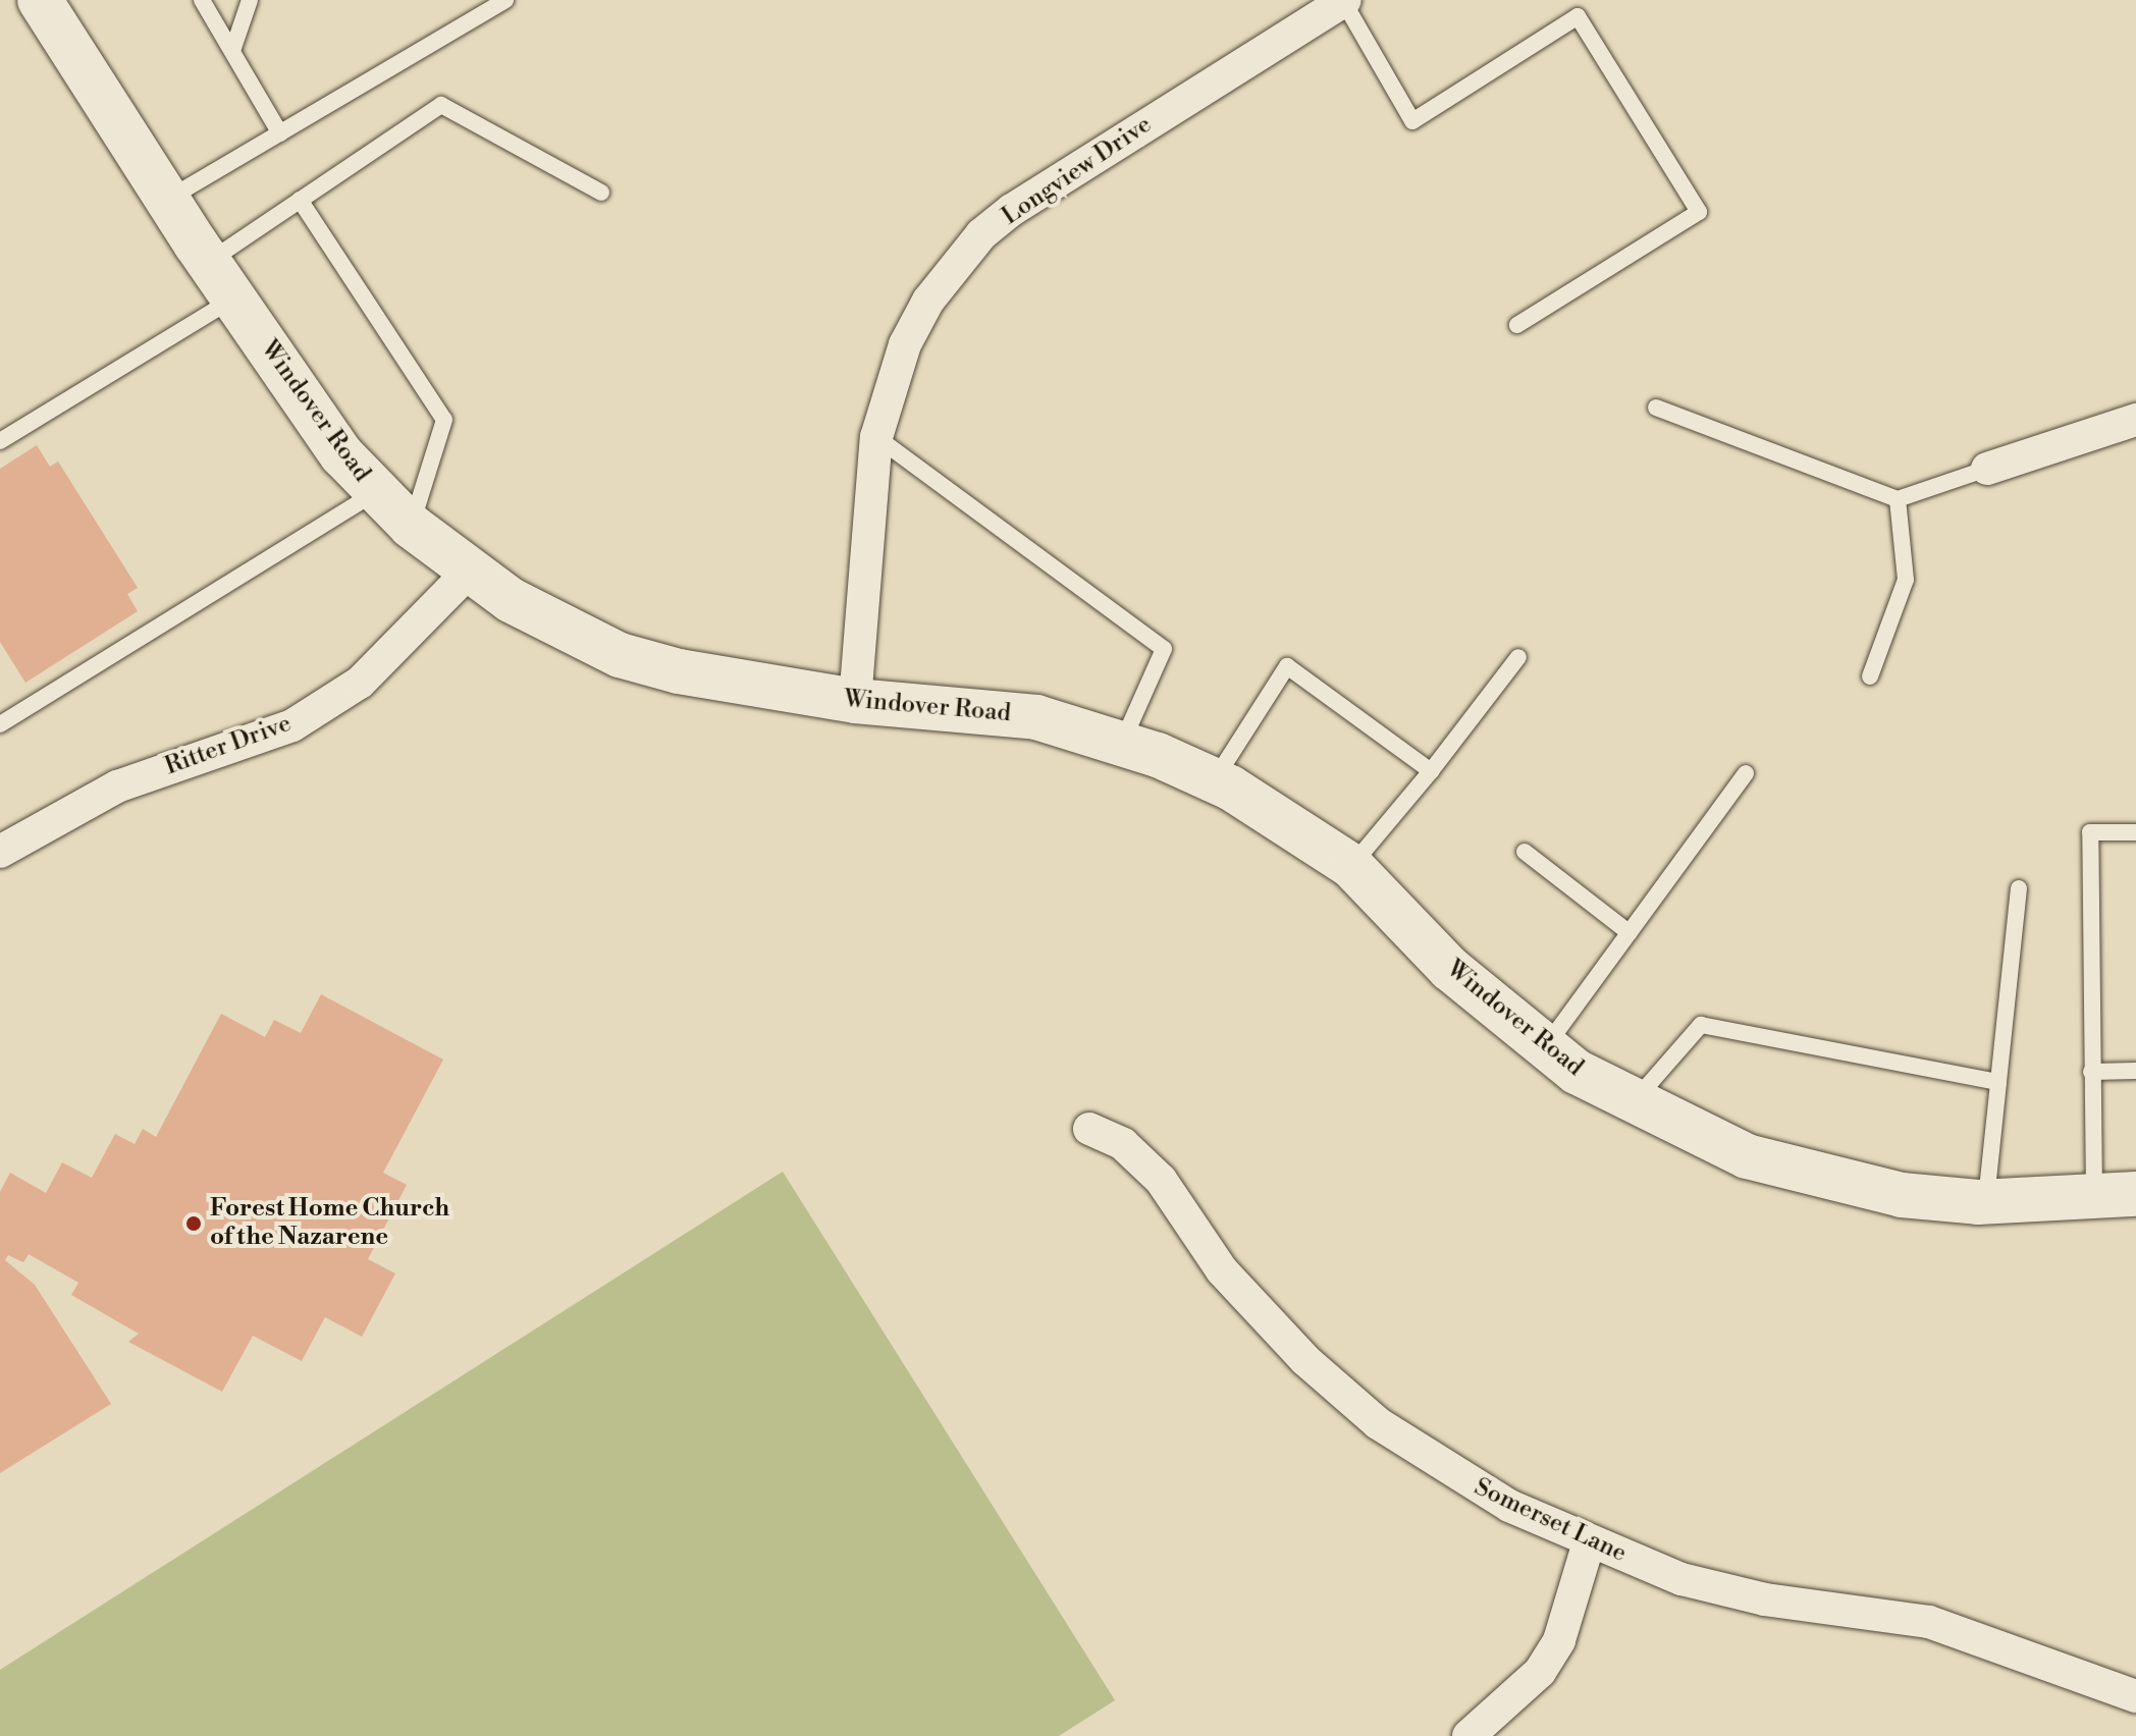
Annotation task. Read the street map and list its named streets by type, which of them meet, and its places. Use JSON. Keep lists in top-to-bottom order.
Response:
{
  "streets": {
    "street": [
      "Longview Drive",
      "Windover Road",
      "Ritter Drive",
      "Somerset Lane"
    ]
  },
  "crossings": [
    ["Longview Drive", "Windover Road"],
    ["Windover Road", "Ritter Drive"]
  ],
  "places": ["Forest Home Church of the Nazarene"]
}
